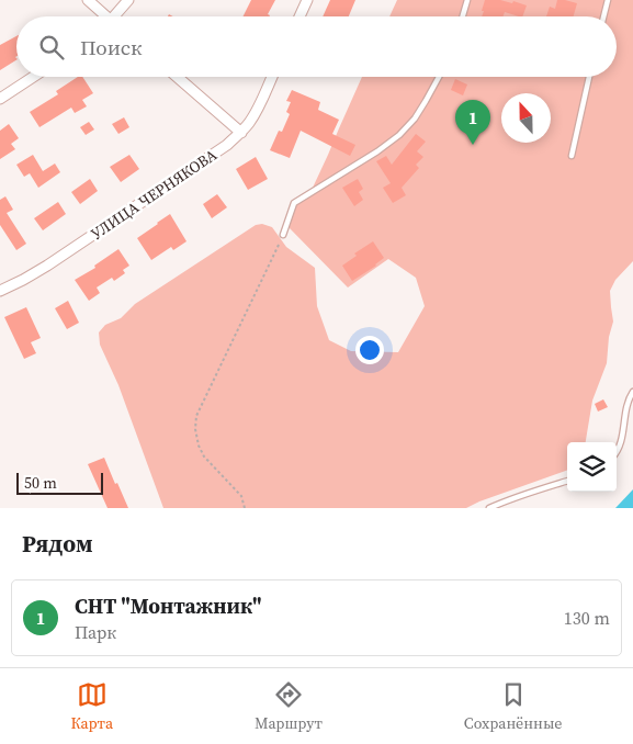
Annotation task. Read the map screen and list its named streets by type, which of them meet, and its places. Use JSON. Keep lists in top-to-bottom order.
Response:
{
  "streets": {
    "street": ["УЛИЦА ЧЕРНЯКОВА"]
  },
  "scale_bar": "50 m",
  "north": "top",
  "page": {
    "search": "Поиск",
    "pins": "1",
    "scale": "50 m",
    "heading": "Рядом",
    "list": [
      {
        "mark": "1",
        "name": "СНТ \"Монтажник\"",
        "note": "Парк",
        "value": "130 m"
      }
    ],
    "nav": ["Карта", "Маршрут", "Сохранённые"]
  }
}
